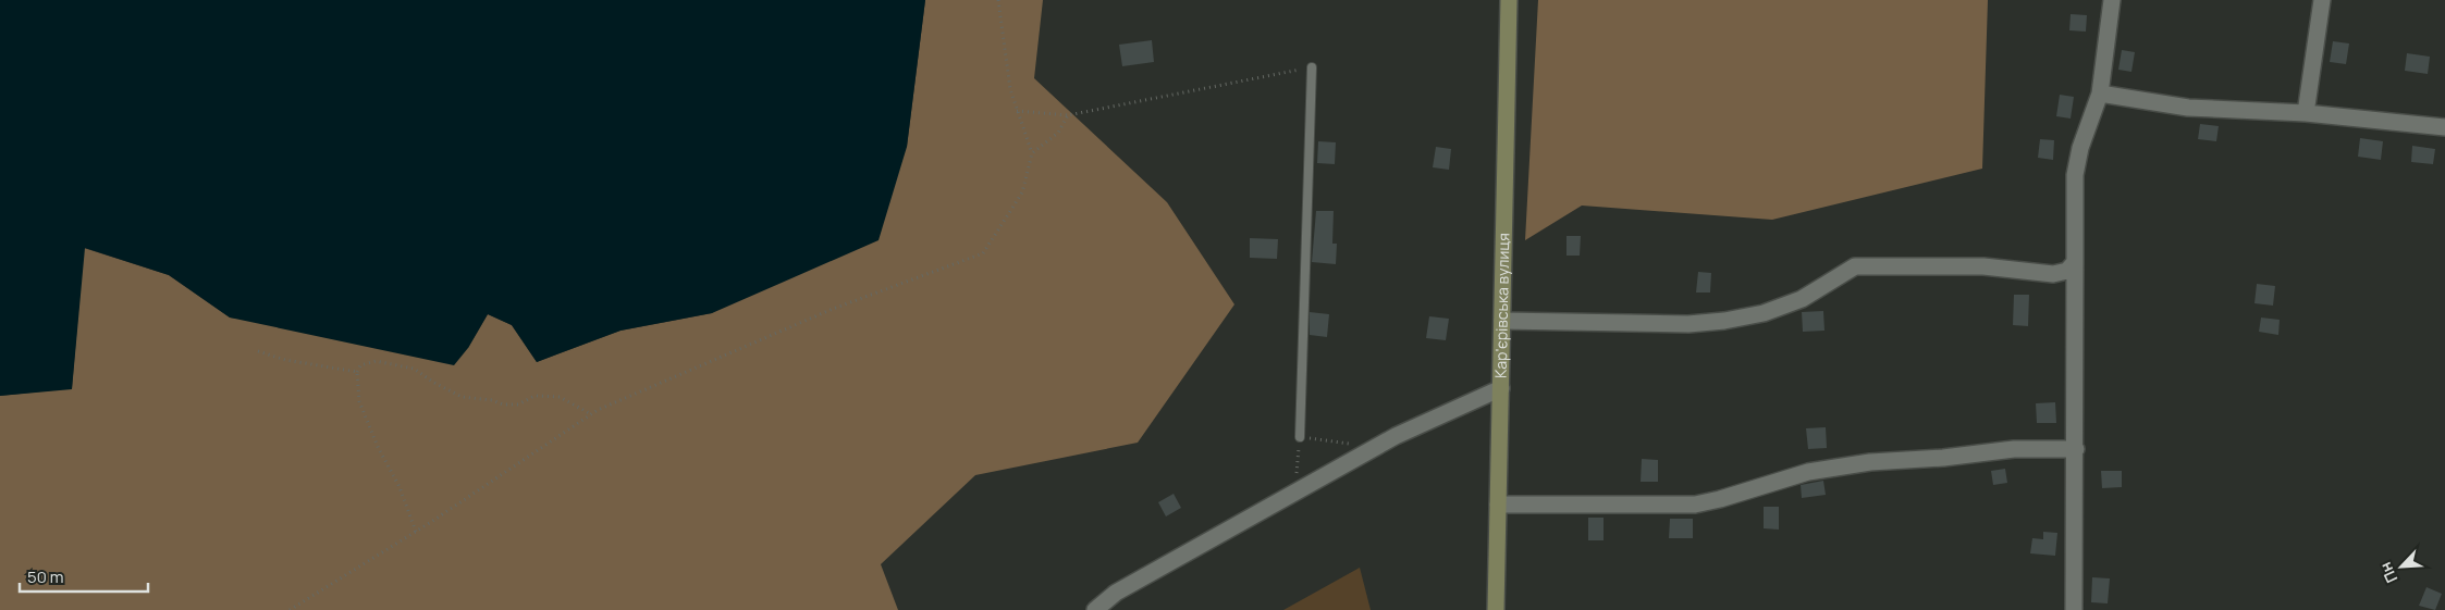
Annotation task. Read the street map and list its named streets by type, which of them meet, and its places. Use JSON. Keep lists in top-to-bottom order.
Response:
{
  "streets": {
    "street": ["Кар'єрівська вулиця"]
  },
  "scale_bar": "50 m",
  "north": "bottom left"
}
